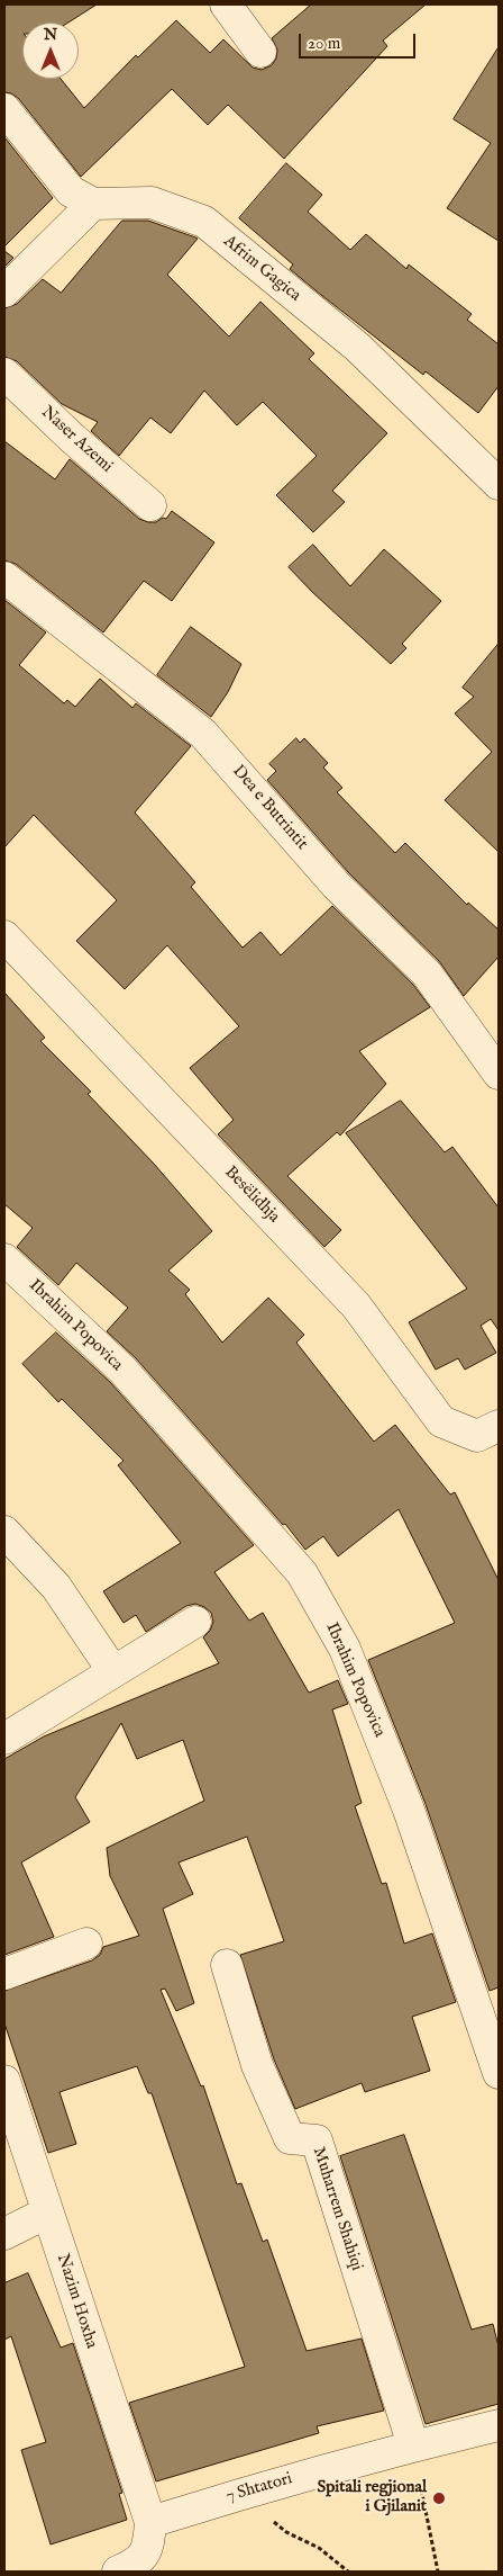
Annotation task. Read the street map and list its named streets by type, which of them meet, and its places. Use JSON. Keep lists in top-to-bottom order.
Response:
{
  "streets": {
    "street": [
      "Afrim Gagica",
      "Naser Azemi",
      "Dea e Butrintit",
      "Besëlidhja",
      "Ibrahim Popovica",
      "Muharrem Shahiqi",
      "Nazim Hoxha",
      "7 Shtatori"
    ]
  },
  "crossings": [
    ["Muharrem Shahiqi", "7 Shtatori"],
    ["Nazim Hoxha", "7 Shtatori"]
  ],
  "places": ["Spitali regjional i Gjilanit"],
  "scale_bar": "20 m",
  "north": "top"
}
